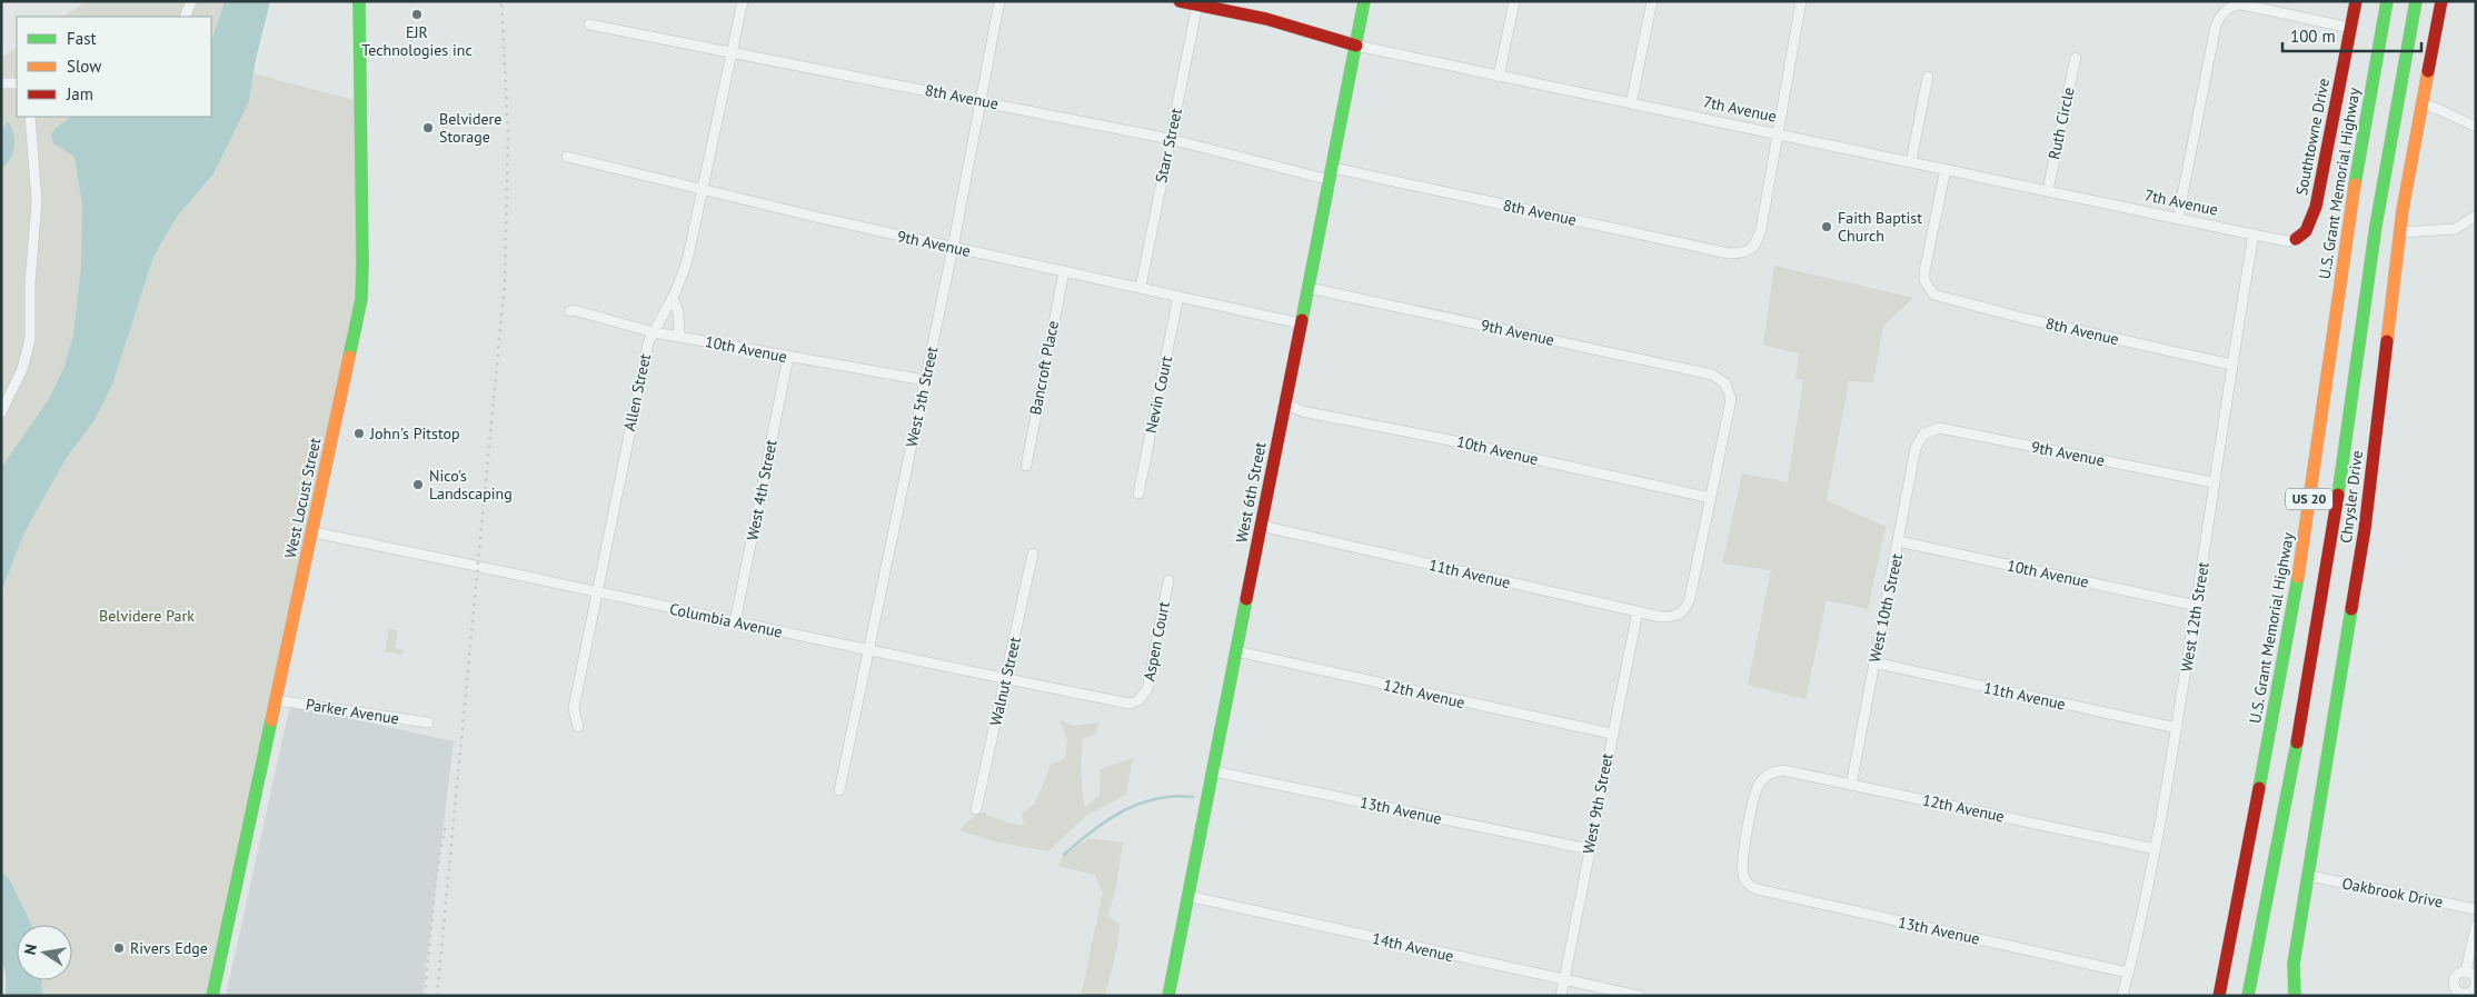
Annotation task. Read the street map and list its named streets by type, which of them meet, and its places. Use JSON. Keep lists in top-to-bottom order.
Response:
{
  "streets": {
    "street": [
      "8th Avenue",
      "7th Avenue",
      "Ruth Circle",
      "Southtowne Drive",
      "Starr Street",
      "U.S. Grant Memorial Highway",
      "9th Avenue",
      "10th Avenue",
      "Bancroft Place",
      "Allen Street",
      "Nevin Court",
      "West 5th Street",
      "West 4th Street",
      "West 6th Street",
      "Chrysler Drive",
      "West Locust Street",
      "US 20",
      "11th Avenue",
      "West 10th Street",
      "West 12th Street",
      "Columbia Avenue",
      "Aspen Court",
      "Walnut Street",
      "12th Avenue",
      "Parker Avenue",
      "West 9th Street",
      "13th Avenue",
      "Oakbrook Drive",
      "14th Avenue"
    ]
  },
  "crossings": [
    ["8th Avenue", "7th Avenue"],
    ["8th Avenue", "Starr Street"],
    ["8th Avenue", "Allen Street"],
    ["8th Avenue", "West 5th Street"],
    ["8th Avenue", "West 6th Street"],
    ["8th Avenue", "West 12th Street"],
    ["7th Avenue", "Ruth Circle"],
    ["7th Avenue", "Southtowne Drive"],
    ["7th Avenue", "Starr Street"],
    ["7th Avenue", "West 6th Street"],
    ["7th Avenue", "West 12th Street"],
    ["Starr Street", "9th Avenue"],
    ["9th Avenue", "10th Avenue"],
    ["9th Avenue", "Bancroft Place"],
    ["9th Avenue", "Allen Street"],
    ["9th Avenue", "Nevin Court"],
    ["9th Avenue", "West 5th Street"],
    ["9th Avenue", "West 6th Street"],
    ["9th Avenue", "11th Avenue"],
    ["9th Avenue", "West 10th Street"],
    ["9th Avenue", "West 12th Street"],
    ["10th Avenue", "Allen Street"],
    ["10th Avenue", "West 5th Street"],
    ["10th Avenue", "West 4th Street"],
    ["10th Avenue", "West 6th Street"],
    ["10th Avenue", "11th Avenue"],
    ["10th Avenue", "West 10th Street"],
    ["10th Avenue", "West 12th Street"],
    ["Allen Street", "Columbia Avenue"],
    ["West 5th Street", "Columbia Avenue"],
    ["West 4th Street", "Columbia Avenue"],
    ["West 6th Street", "11th Avenue"],
    ["West 6th Street", "12th Avenue"],
    ["West 6th Street", "13th Avenue"],
    ["West 6th Street", "14th Avenue"],
    ["Chrysler Drive", "Oakbrook Drive"],
    ["West Locust Street", "Columbia Avenue"],
    ["West Locust Street", "Parker Avenue"],
    ["11th Avenue", "West 10th Street"],
    ["11th Avenue", "West 12th Street"],
    ["11th Avenue", "West 9th Street"],
    ["West 10th Street", "12th Avenue"],
    ["West 12th Street", "12th Avenue"],
    ["West 12th Street", "13th Avenue"],
    ["Columbia Avenue", "Aspen Court"],
    ["Columbia Avenue", "Walnut Street"],
    ["12th Avenue", "West 9th Street"],
    ["12th Avenue", "13th Avenue"],
    ["West 9th Street", "13th Avenue"],
    ["West 9th Street", "14th Avenue"]
  ],
  "parks": ["Belvidere Park"],
  "places": [
    "EJR Technologies inc",
    "Belvidere Storage",
    "Faith Baptist Church",
    "John's Pitstop",
    "Nico's Landscaping",
    "Rivers Edge"
  ],
  "legend": ["Fast", "Slow", "Jam"],
  "scale_bar": "100 m",
  "north": "left"
}
